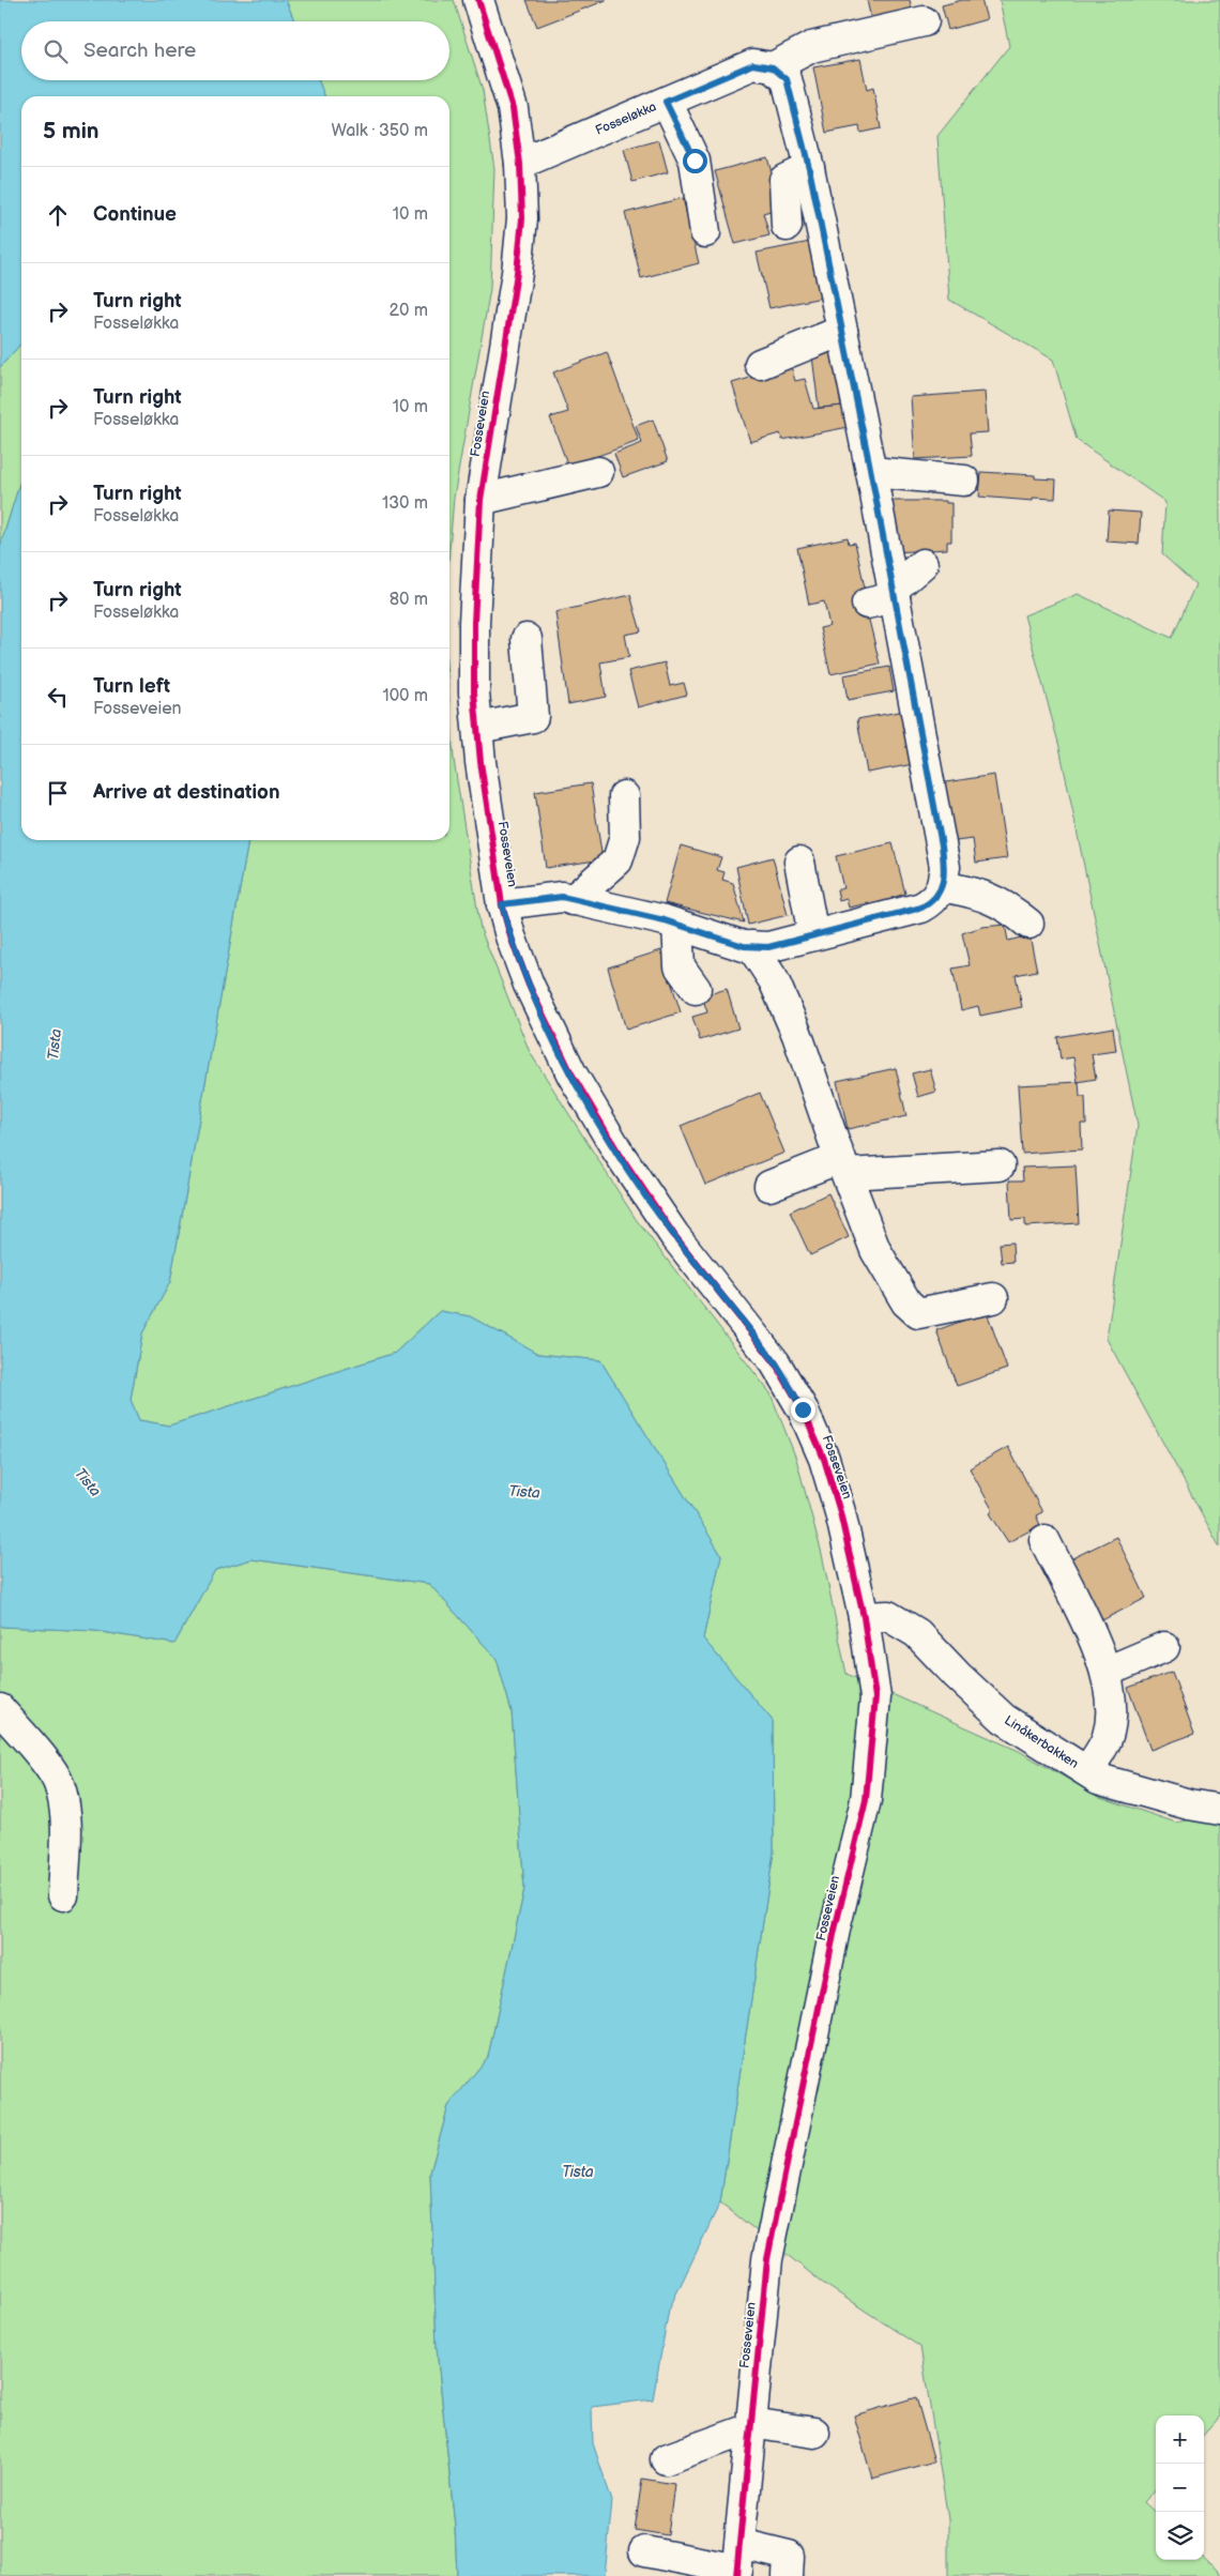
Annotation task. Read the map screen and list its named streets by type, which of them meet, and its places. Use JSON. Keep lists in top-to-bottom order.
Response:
{
  "streets": {
    "street": ["Fosseløkka", "Fosseveien", "Linåkerbakken"]
  },
  "crossings": [
    ["Fosseløkka", "Fosseveien"],
    ["Fosseveien", "Linåkerbakken"]
  ],
  "water": ["Tista"],
  "page": {
    "search": "Search here",
    "heading": ["5 min", "Walk · 350 m"],
    "list": [
      ["Continue", "10 m"],
      ["Turn right", "Fosseløkka", "20 m"],
      ["Turn right", "Fosseløkka", "10 m"],
      ["Turn right", "Fosseløkka", "130 m"],
      ["Turn right", "Fosseløkka", "80 m"],
      ["Turn left", "Fosseveien", "100 m"],
      "Arrive at destination"
    ],
    "map_buttons": ["+", "−"]
  }
}
